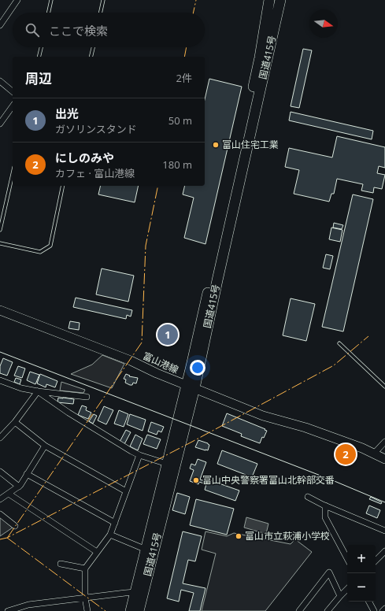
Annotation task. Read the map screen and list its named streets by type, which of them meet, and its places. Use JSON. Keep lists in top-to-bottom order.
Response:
{
  "streets": {
    "highway": ["国道415号"],
    "main road": ["富山港線"]
  },
  "crossings": [
    ["国道415号", "富山港線"]
  ],
  "places": ["富山住宅工業", "富山中央警察署富山北幹部交番", "富山市立萩浦小学校"],
  "north": "right",
  "page": {
    "search": "ここで検索",
    "heading": ["周辺", "2件"],
    "list": [
      {
        "mark": "1",
        "name": "出光",
        "note": "ガソリンスタンド",
        "value": "50 m"
      },
      {
        "mark": "2",
        "name": "にしのみや",
        "note": "カフェ · 富山港線",
        "value": "180 m"
      }
    ],
    "pins": ["1", "2"],
    "map_buttons": ["+", "−"]
  }
}
